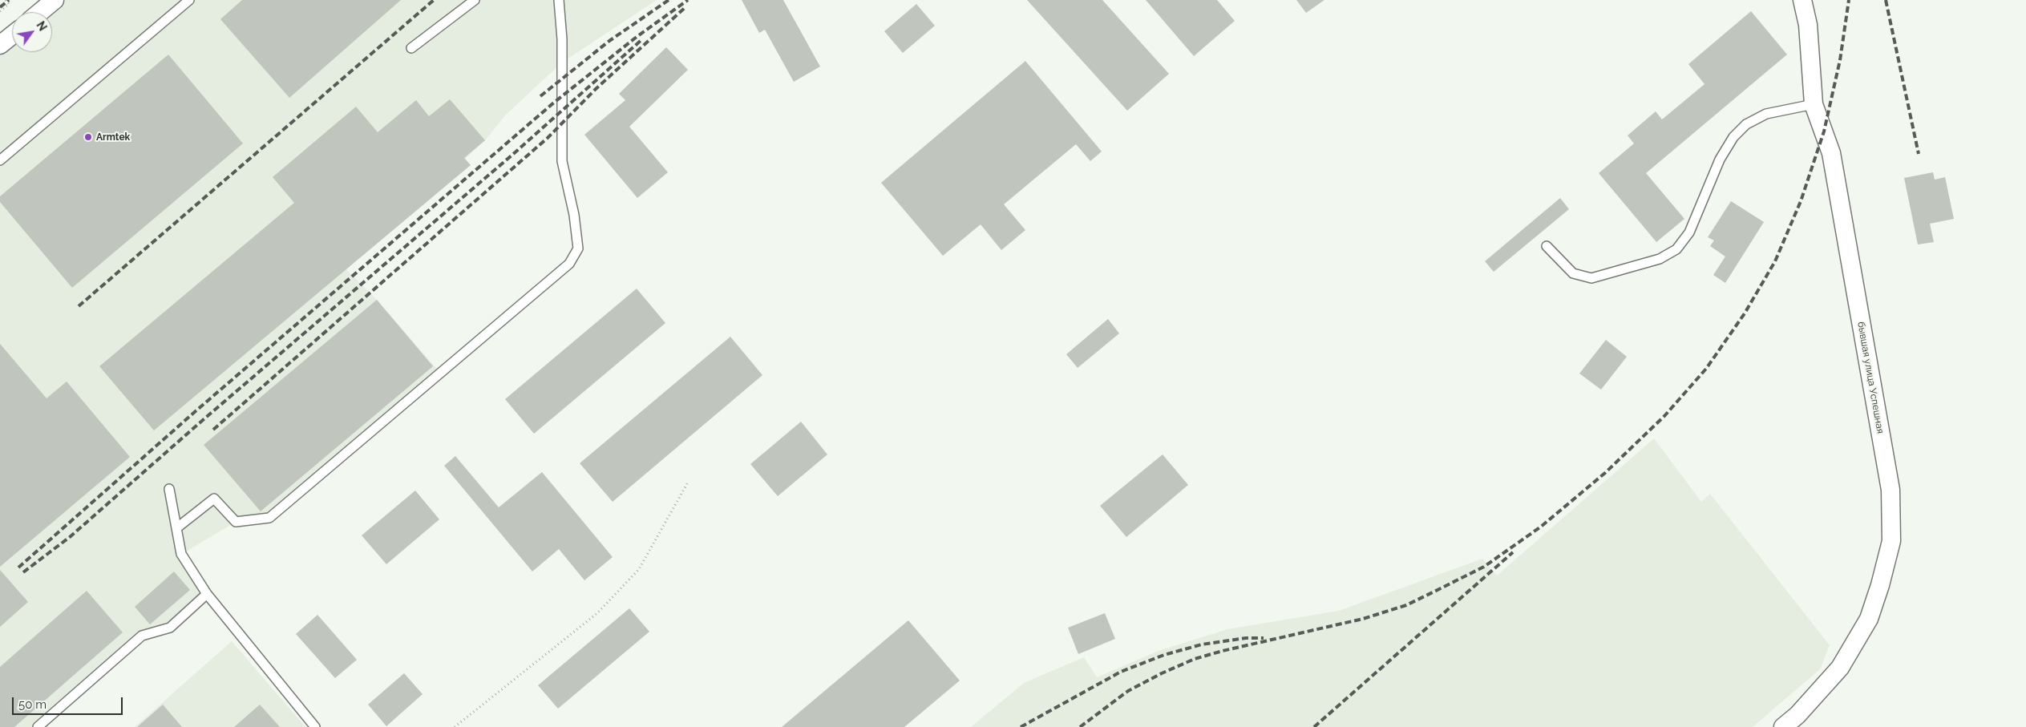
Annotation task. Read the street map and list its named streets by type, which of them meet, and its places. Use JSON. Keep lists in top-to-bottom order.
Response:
{
  "streets": {
    "street": ["бывшая улица Успешная"]
  },
  "places": ["Armtek"],
  "scale_bar": "50 m",
  "north": "top right"
}
